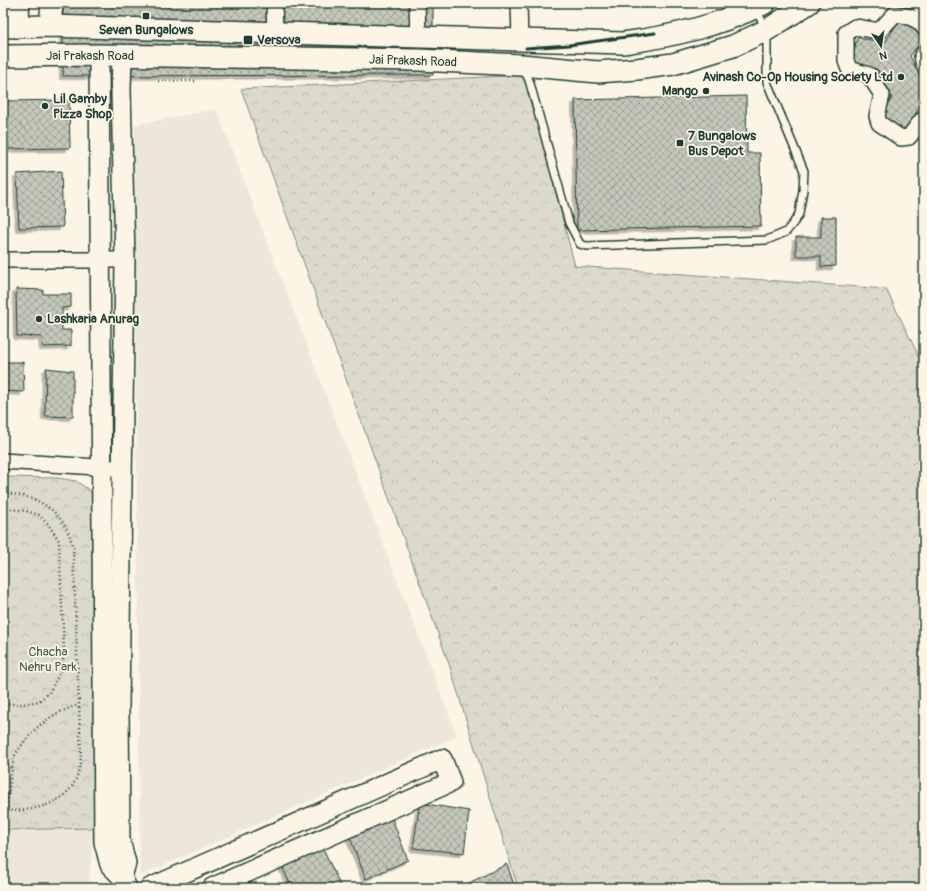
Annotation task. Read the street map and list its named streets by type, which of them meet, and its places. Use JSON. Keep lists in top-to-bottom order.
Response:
{
  "streets": {
    "main road": ["Jai Prakash Road"]
  },
  "parks": ["Chacha Nehru Park"],
  "places": {
    "transit": ["Seven Bungalows", "Versova", "7 Bungalows Bus Depot"],
    "other": [
      "Avinash Co-Op Housing Society Ltd",
      "Mango",
      "Lil Gamby Pizza Shop",
      "Lashkaria Anurag"
    ]
  },
  "north": "bottom"
}
